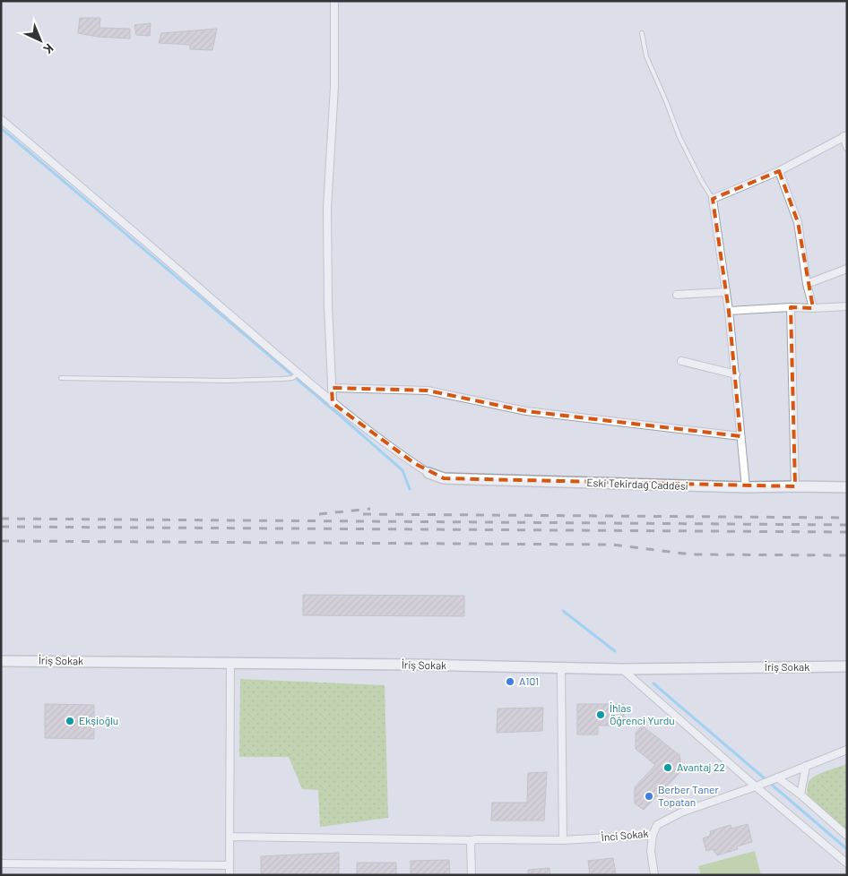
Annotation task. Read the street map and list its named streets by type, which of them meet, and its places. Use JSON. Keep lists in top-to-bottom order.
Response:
{
  "streets": {
    "main road": ["Eski Tekirdağ Caddesi", "İriş Sokak"],
    "street": ["İnci Sokak"]
  },
  "places": [
    "A101",
    "İhlas Öğrenci Yurdu",
    "Ekşioğlu",
    "Avantaj 22",
    "Berber Taner Topatan"
  ],
  "north": "bottom right"
}
